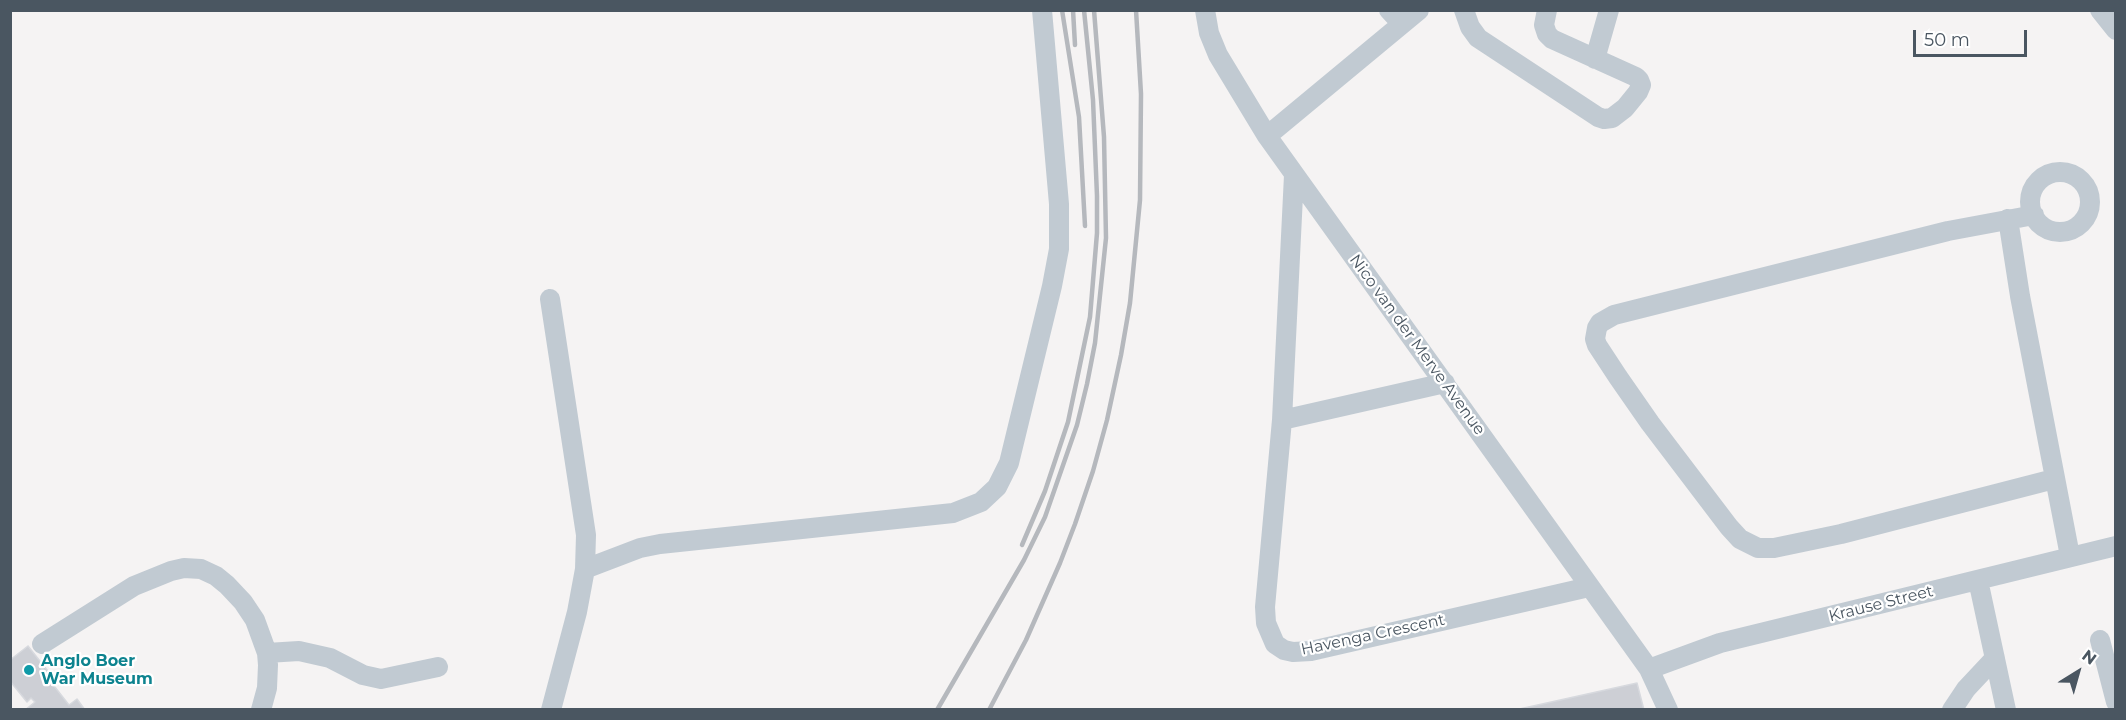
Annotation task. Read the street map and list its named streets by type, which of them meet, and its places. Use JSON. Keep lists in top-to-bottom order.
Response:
{
  "streets": {
    "street": ["Nico van der Merve Avenue", "Krause Street", "Havenga Crescent"]
  },
  "crossings": [
    ["Nico van der Merve Avenue", "Krause Street"],
    ["Nico van der Merve Avenue", "Havenga Crescent"]
  ],
  "places": ["Anglo Boer War Museum"],
  "scale_bar": "50 m",
  "north": "top right"
}
